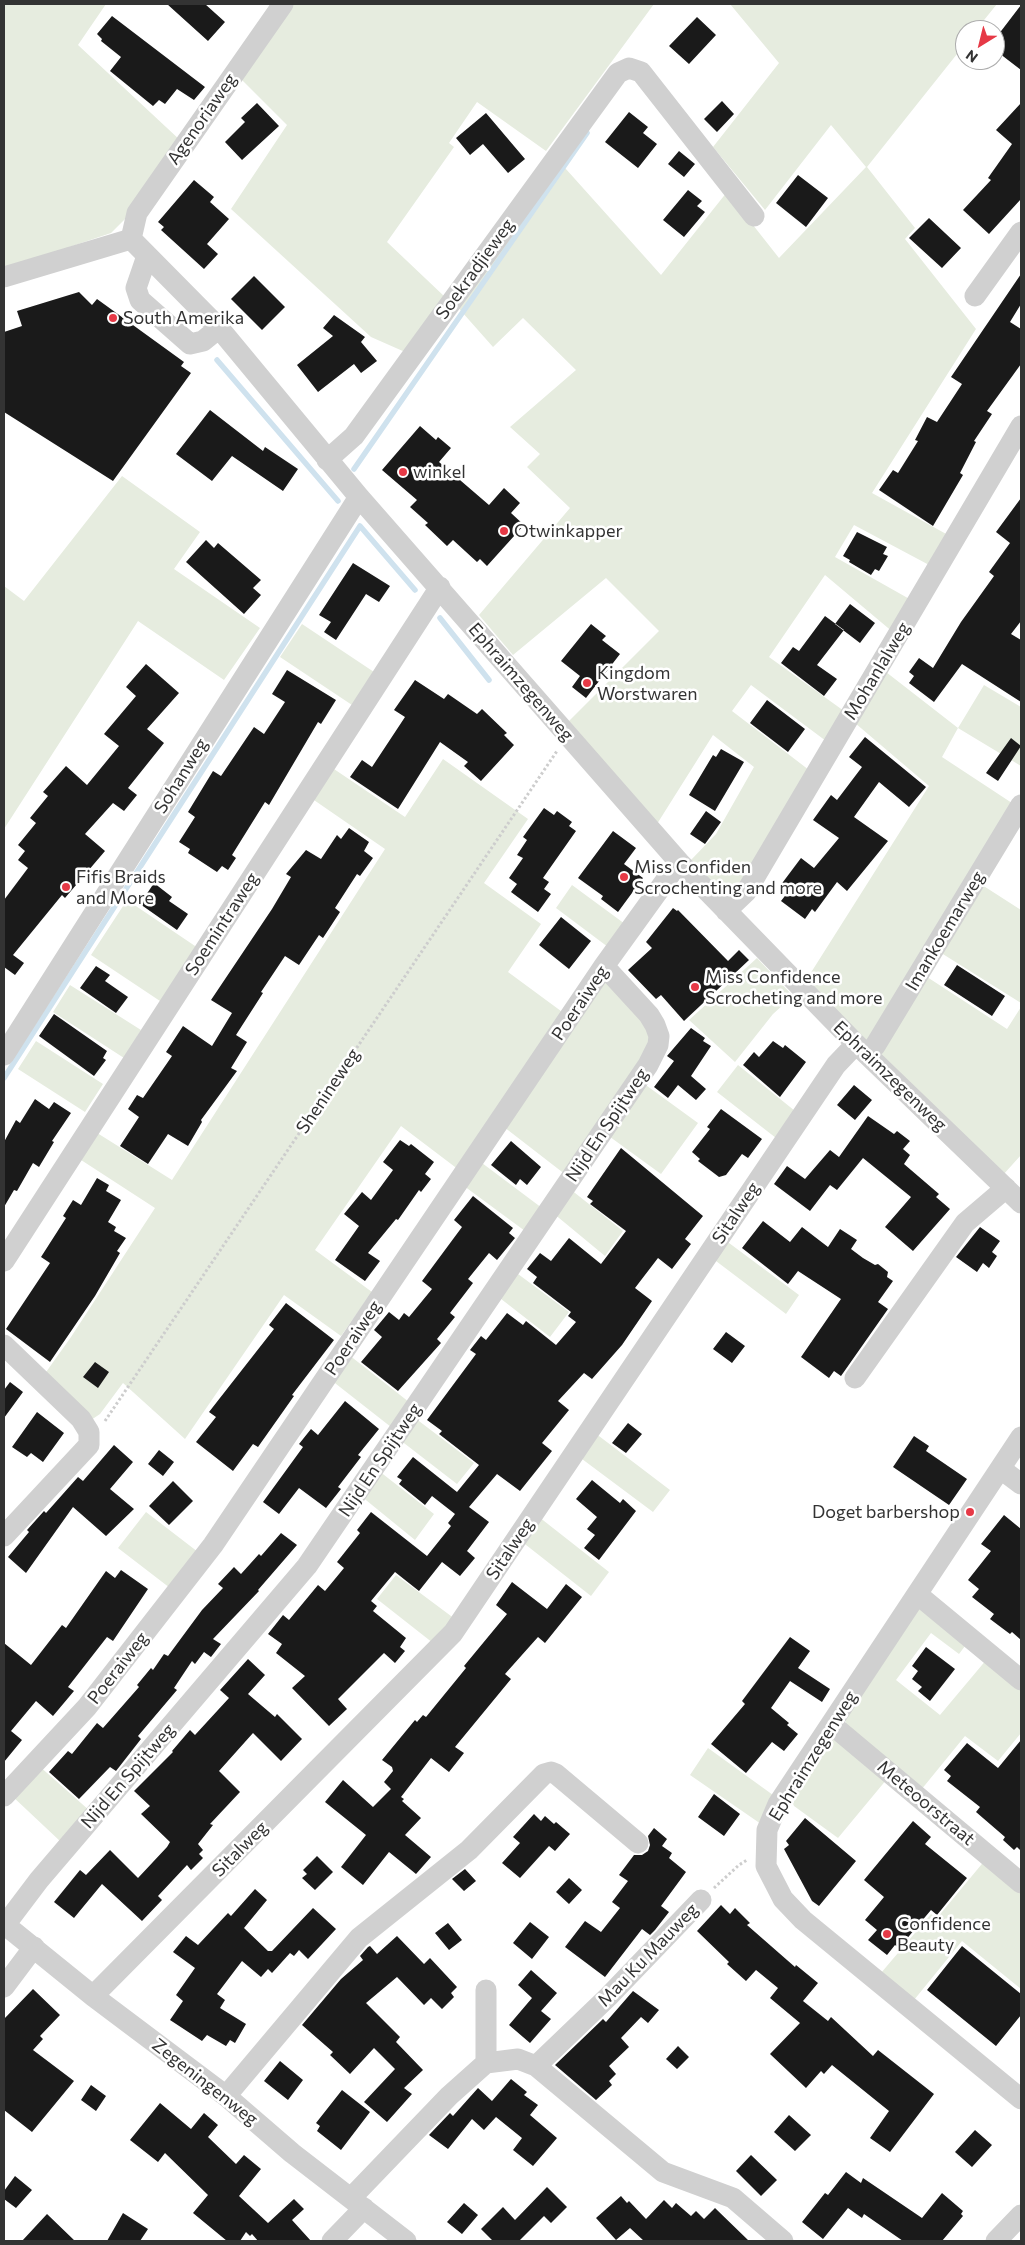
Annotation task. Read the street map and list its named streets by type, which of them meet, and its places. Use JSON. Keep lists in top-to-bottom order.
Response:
{
  "streets": {
    "street": [
      "Agenoriaweg",
      "Soekradjieweg",
      "Mohanlalweg",
      "Ephraimzegenweg",
      "Sohanweg",
      "Soemintraweg",
      "Imankoemarweg",
      "Poeraiweg",
      "Nijd En Spijtweg",
      "Sitalweg",
      "Meteoorstraat",
      "Mau Ku Mauweg",
      "Zegeningenweg"
    ],
    "path": ["Shenineweg"]
  },
  "crossings": [
    ["Agenoriaweg", "Ephraimzegenweg"],
    ["Soekradjieweg", "Ephraimzegenweg"],
    ["Mohanlalweg", "Ephraimzegenweg"],
    ["Ephraimzegenweg", "Sohanweg"],
    ["Ephraimzegenweg", "Soemintraweg"],
    ["Ephraimzegenweg", "Imankoemarweg"],
    ["Ephraimzegenweg", "Poeraiweg"],
    ["Ephraimzegenweg", "Shenineweg"],
    ["Ephraimzegenweg", "Sitalweg"],
    ["Ephraimzegenweg", "Meteoorstraat"],
    ["Ephraimzegenweg", "Mau Ku Mauweg"],
    ["Imankoemarweg", "Sitalweg"],
    ["Poeraiweg", "Nijd En Spijtweg"],
    ["Nijd En Spijtweg", "Zegeningenweg"],
    ["Sitalweg", "Zegeningenweg"]
  ],
  "places": [
    "South Amerika",
    "winkel",
    "Otwinkapper",
    "Kingdom Worstwaren",
    "Miss Confiden Scrochenting and more",
    "Fifis Braids and More",
    "Miss Confidence Scrocheting and more",
    "Doget barbershop",
    "Confidence Beauty"
  ],
  "north": "bottom left"
}
